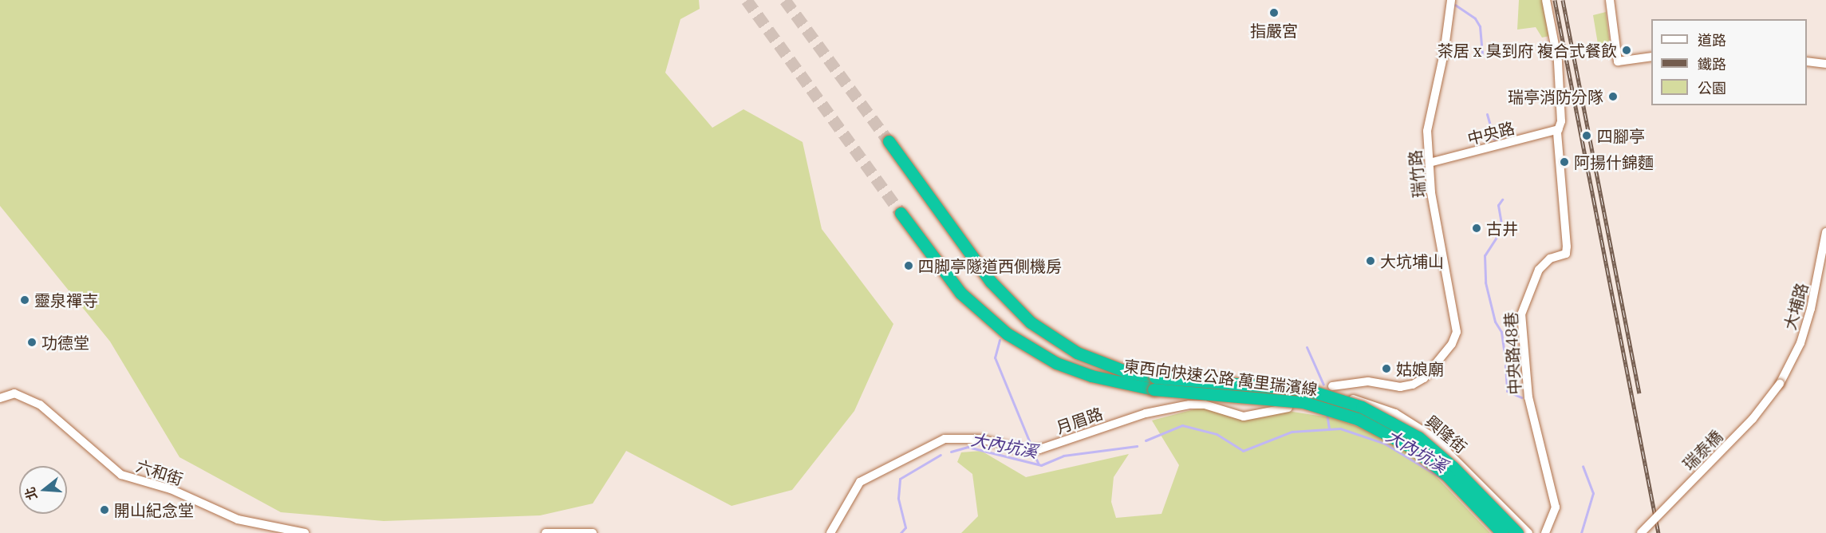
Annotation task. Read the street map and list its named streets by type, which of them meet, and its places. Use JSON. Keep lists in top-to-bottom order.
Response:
{
  "streets": {
    "highway": ["東西向快速公路 萬里瑞濱線"],
    "street": [
      "中央路",
      "瑞竹路",
      "大埔路",
      "中央路48巷",
      "月眉路",
      "興隆街",
      "瑞泰橋",
      "六和街"
    ]
  },
  "crossings": [
    ["中央路", "瑞竹路"],
    ["中央路", "中央路48巷"],
    ["瑞竹路", "興隆街"],
    ["大埔路", "瑞泰橋"]
  ],
  "water": ["大內坑溪"],
  "places": [
    "指嚴宮",
    "茶居 x 臭到府 複合式餐飲",
    "瑞亭消防分隊",
    "四腳亭",
    "阿揚什錦麵",
    "古井",
    "大坑埔山",
    "四脚亭隧道西側機房",
    "靈泉禪寺",
    "功德堂",
    "姑娘廟",
    "開山紀念堂"
  ],
  "legend": ["道路", "鐵路", "公園"],
  "north": "left"
}
